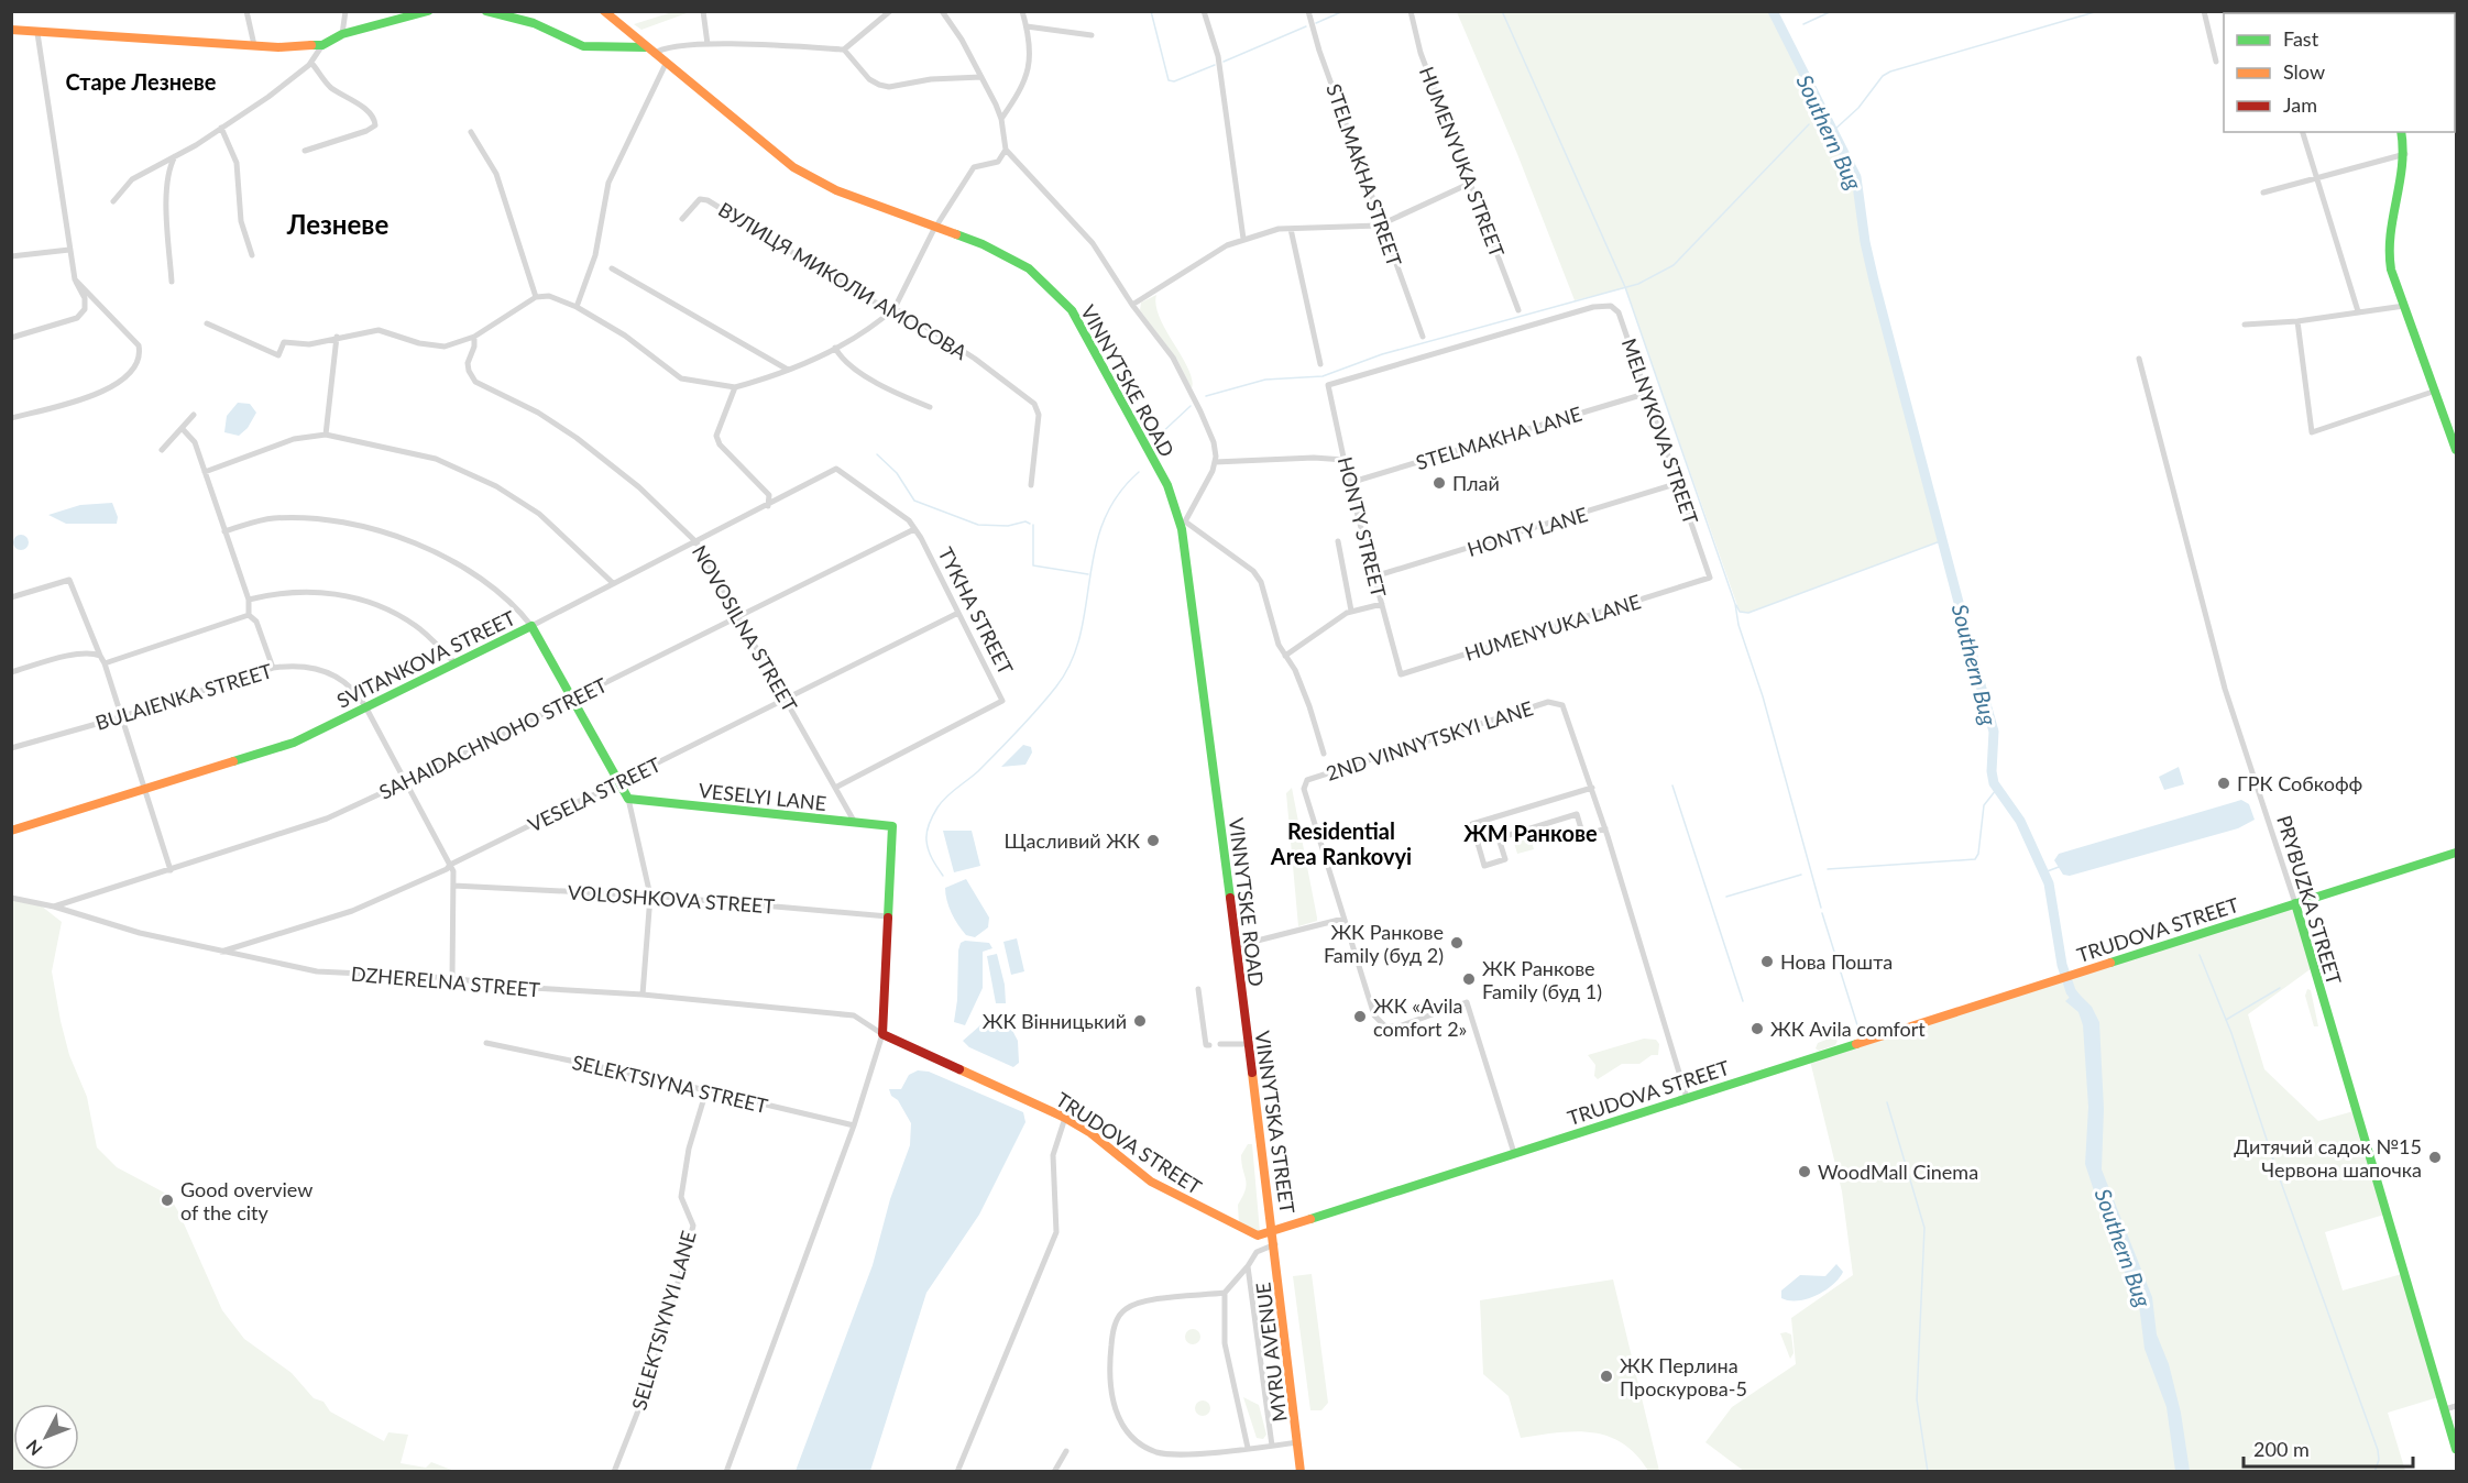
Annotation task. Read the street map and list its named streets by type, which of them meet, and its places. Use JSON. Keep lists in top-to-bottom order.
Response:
{
  "streets": {
    "street": [
      "HUMENYUKA STREET",
      "STELMAKHA STREET",
      "ВУЛИЦЯ МИКОЛИ АМОСОВА",
      "VINNYTSKE ROAD",
      "MELNYKOVA STREET",
      "STELMAKHA LANE",
      "HONTY STREET",
      "HONTY LANE",
      "TYKHA STREET",
      "HUMENYUKA LANE",
      "NOVOSILNA STREET",
      "SVITANKOVA STREET",
      "BULAIENKA STREET",
      "SAHAIDACHNOHO STREET",
      "2ND VINNYTSKYI LANE",
      "VESELA STREET",
      "VESELYI LANE",
      "VOLOSHKOVA STREET",
      "PRYBUZKA STREET",
      "TRUDOVA STREET",
      "DZHERELNA STREET",
      "SELEKTSIYNA STREET",
      "VINNYTSKA STREET",
      "SELEKTSIYNYI LANE",
      "MYRU AVENUE"
    ]
  },
  "crossings": [
    ["VINNYTSKE ROAD", "VINNYTSKA STREET"],
    ["MELNYKOVA STREET", "STELMAKHA LANE"],
    ["MELNYKOVA STREET", "HONTY STREET"],
    ["MELNYKOVA STREET", "HONTY LANE"],
    ["MELNYKOVA STREET", "HUMENYUKA LANE"],
    ["STELMAKHA LANE", "HONTY STREET"],
    ["HONTY STREET", "HONTY LANE"],
    ["HONTY STREET", "HUMENYUKA LANE"],
    ["TYKHA STREET", "NOVOSILNA STREET"],
    ["TYKHA STREET", "SVITANKOVA STREET"],
    ["TYKHA STREET", "SAHAIDACHNOHO STREET"],
    ["TYKHA STREET", "VESELA STREET"],
    ["NOVOSILNA STREET", "SVITANKOVA STREET"],
    ["NOVOSILNA STREET", "SAHAIDACHNOHO STREET"],
    ["NOVOSILNA STREET", "VESELA STREET"],
    ["NOVOSILNA STREET", "VESELYI LANE"],
    ["SVITANKOVA STREET", "BULAIENKA STREET"],
    ["BULAIENKA STREET", "SAHAIDACHNOHO STREET"],
    ["BULAIENKA STREET", "VESELA STREET"],
    ["BULAIENKA STREET", "VOLOSHKOVA STREET"],
    ["BULAIENKA STREET", "DZHERELNA STREET"],
    ["SAHAIDACHNOHO STREET", "DZHERELNA STREET"],
    ["2ND VINNYTSKYI LANE", "TRUDOVA STREET"],
    ["VESELA STREET", "DZHERELNA STREET"],
    ["VESELYI LANE", "VOLOSHKOVA STREET"],
    ["PRYBUZKA STREET", "TRUDOVA STREET"],
    ["TRUDOVA STREET", "DZHERELNA STREET"],
    ["TRUDOVA STREET", "VINNYTSKA STREET"],
    ["TRUDOVA STREET", "MYRU AVENUE"],
    ["SELEKTSIYNA STREET", "SELEKTSIYNYI LANE"],
    ["VINNYTSKA STREET", "MYRU AVENUE"]
  ],
  "districts": [
    "Старе Лезневе",
    "Лезневе",
    "Residential Area Rankovyi",
    "ЖМ Ранкове"
  ],
  "water": ["Southern Bug"],
  "places": [
    "Плай",
    "ГРК Собкофф",
    "Щасливий ЖК",
    "ЖК Ранкове Family (буд 2)",
    "Нова Пошта",
    "ЖК Ранкове Family (буд 1)",
    "ЖК «Avila comfort 2»",
    "ЖК Вінницький",
    "ЖК Avila comfort",
    "Дитячий садок №15 Червона шапочка",
    "WoodMall Cinema",
    "Good overview of the city",
    "ЖК Перлина Проскурова-5"
  ],
  "legend": ["Fast", "Slow", "Jam"],
  "scale_bar": "200 m",
  "north": "bottom left"
}
